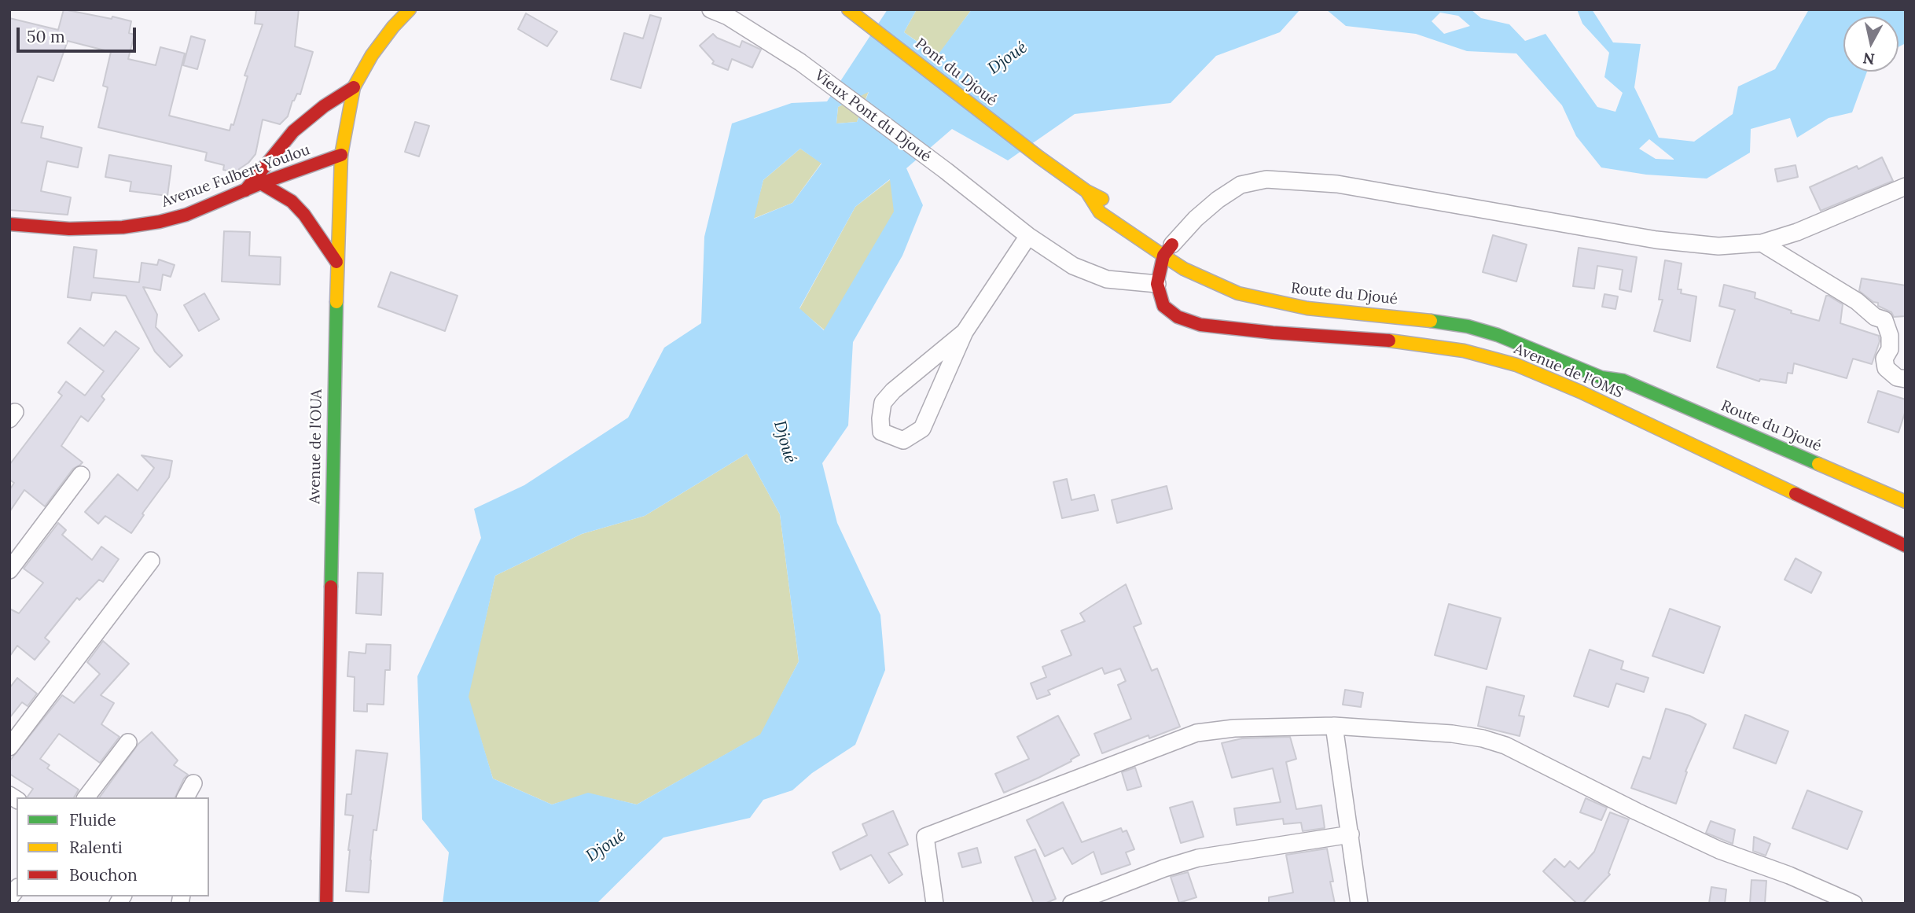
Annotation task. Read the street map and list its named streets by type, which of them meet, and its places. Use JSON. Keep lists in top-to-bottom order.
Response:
{
  "streets": {
    "main road": [
      "Pont du Djoué",
      "Avenue Fulbert Youlou",
      "Route du Djoué",
      "Avenue de l'OMS",
      "Avenue de l'OUA"
    ],
    "street": ["Vieux Pont du Djoué"]
  },
  "crossings": [
    ["Pont du Djoué", "Route du Djoué"],
    ["Vieux Pont du Djoué", "Avenue de l'OMS"],
    ["Avenue Fulbert Youlou", "Avenue de l'OUA"]
  ],
  "water": ["Djoué"],
  "legend": ["Fluide", "Ralenti", "Bouchon"],
  "scale_bar": "50 m",
  "north": "bottom"
}
